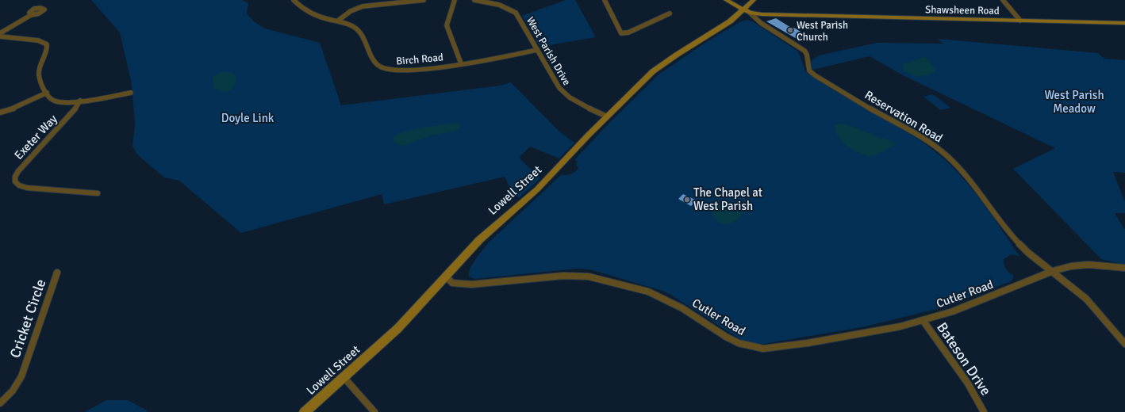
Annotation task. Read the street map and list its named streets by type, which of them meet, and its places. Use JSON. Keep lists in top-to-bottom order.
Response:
{
  "streets": {
    "main road": ["Shawsheen Road", "Lowell Street"],
    "street": [
      "West Parish Drive",
      "Birch Road",
      "Reservation Road",
      "Exeter Way",
      "Cutler Road",
      "Cricket Circle",
      "Bateson Drive"
    ]
  },
  "crossings": [
    ["Shawsheen Road", "Reservation Road"],
    ["Shawsheen Road", "Lowell Street"],
    ["West Parish Drive", "Birch Road"],
    ["West Parish Drive", "Lowell Street"],
    ["Reservation Road", "Cutler Road"],
    ["Lowell Street", "Cutler Road"],
    ["Cutler Road", "Bateson Drive"]
  ],
  "parks": ["West Parish Meadow", "Doyle Link"],
  "places": ["West Parish Church", "The Chapel at West Parish"]
}
